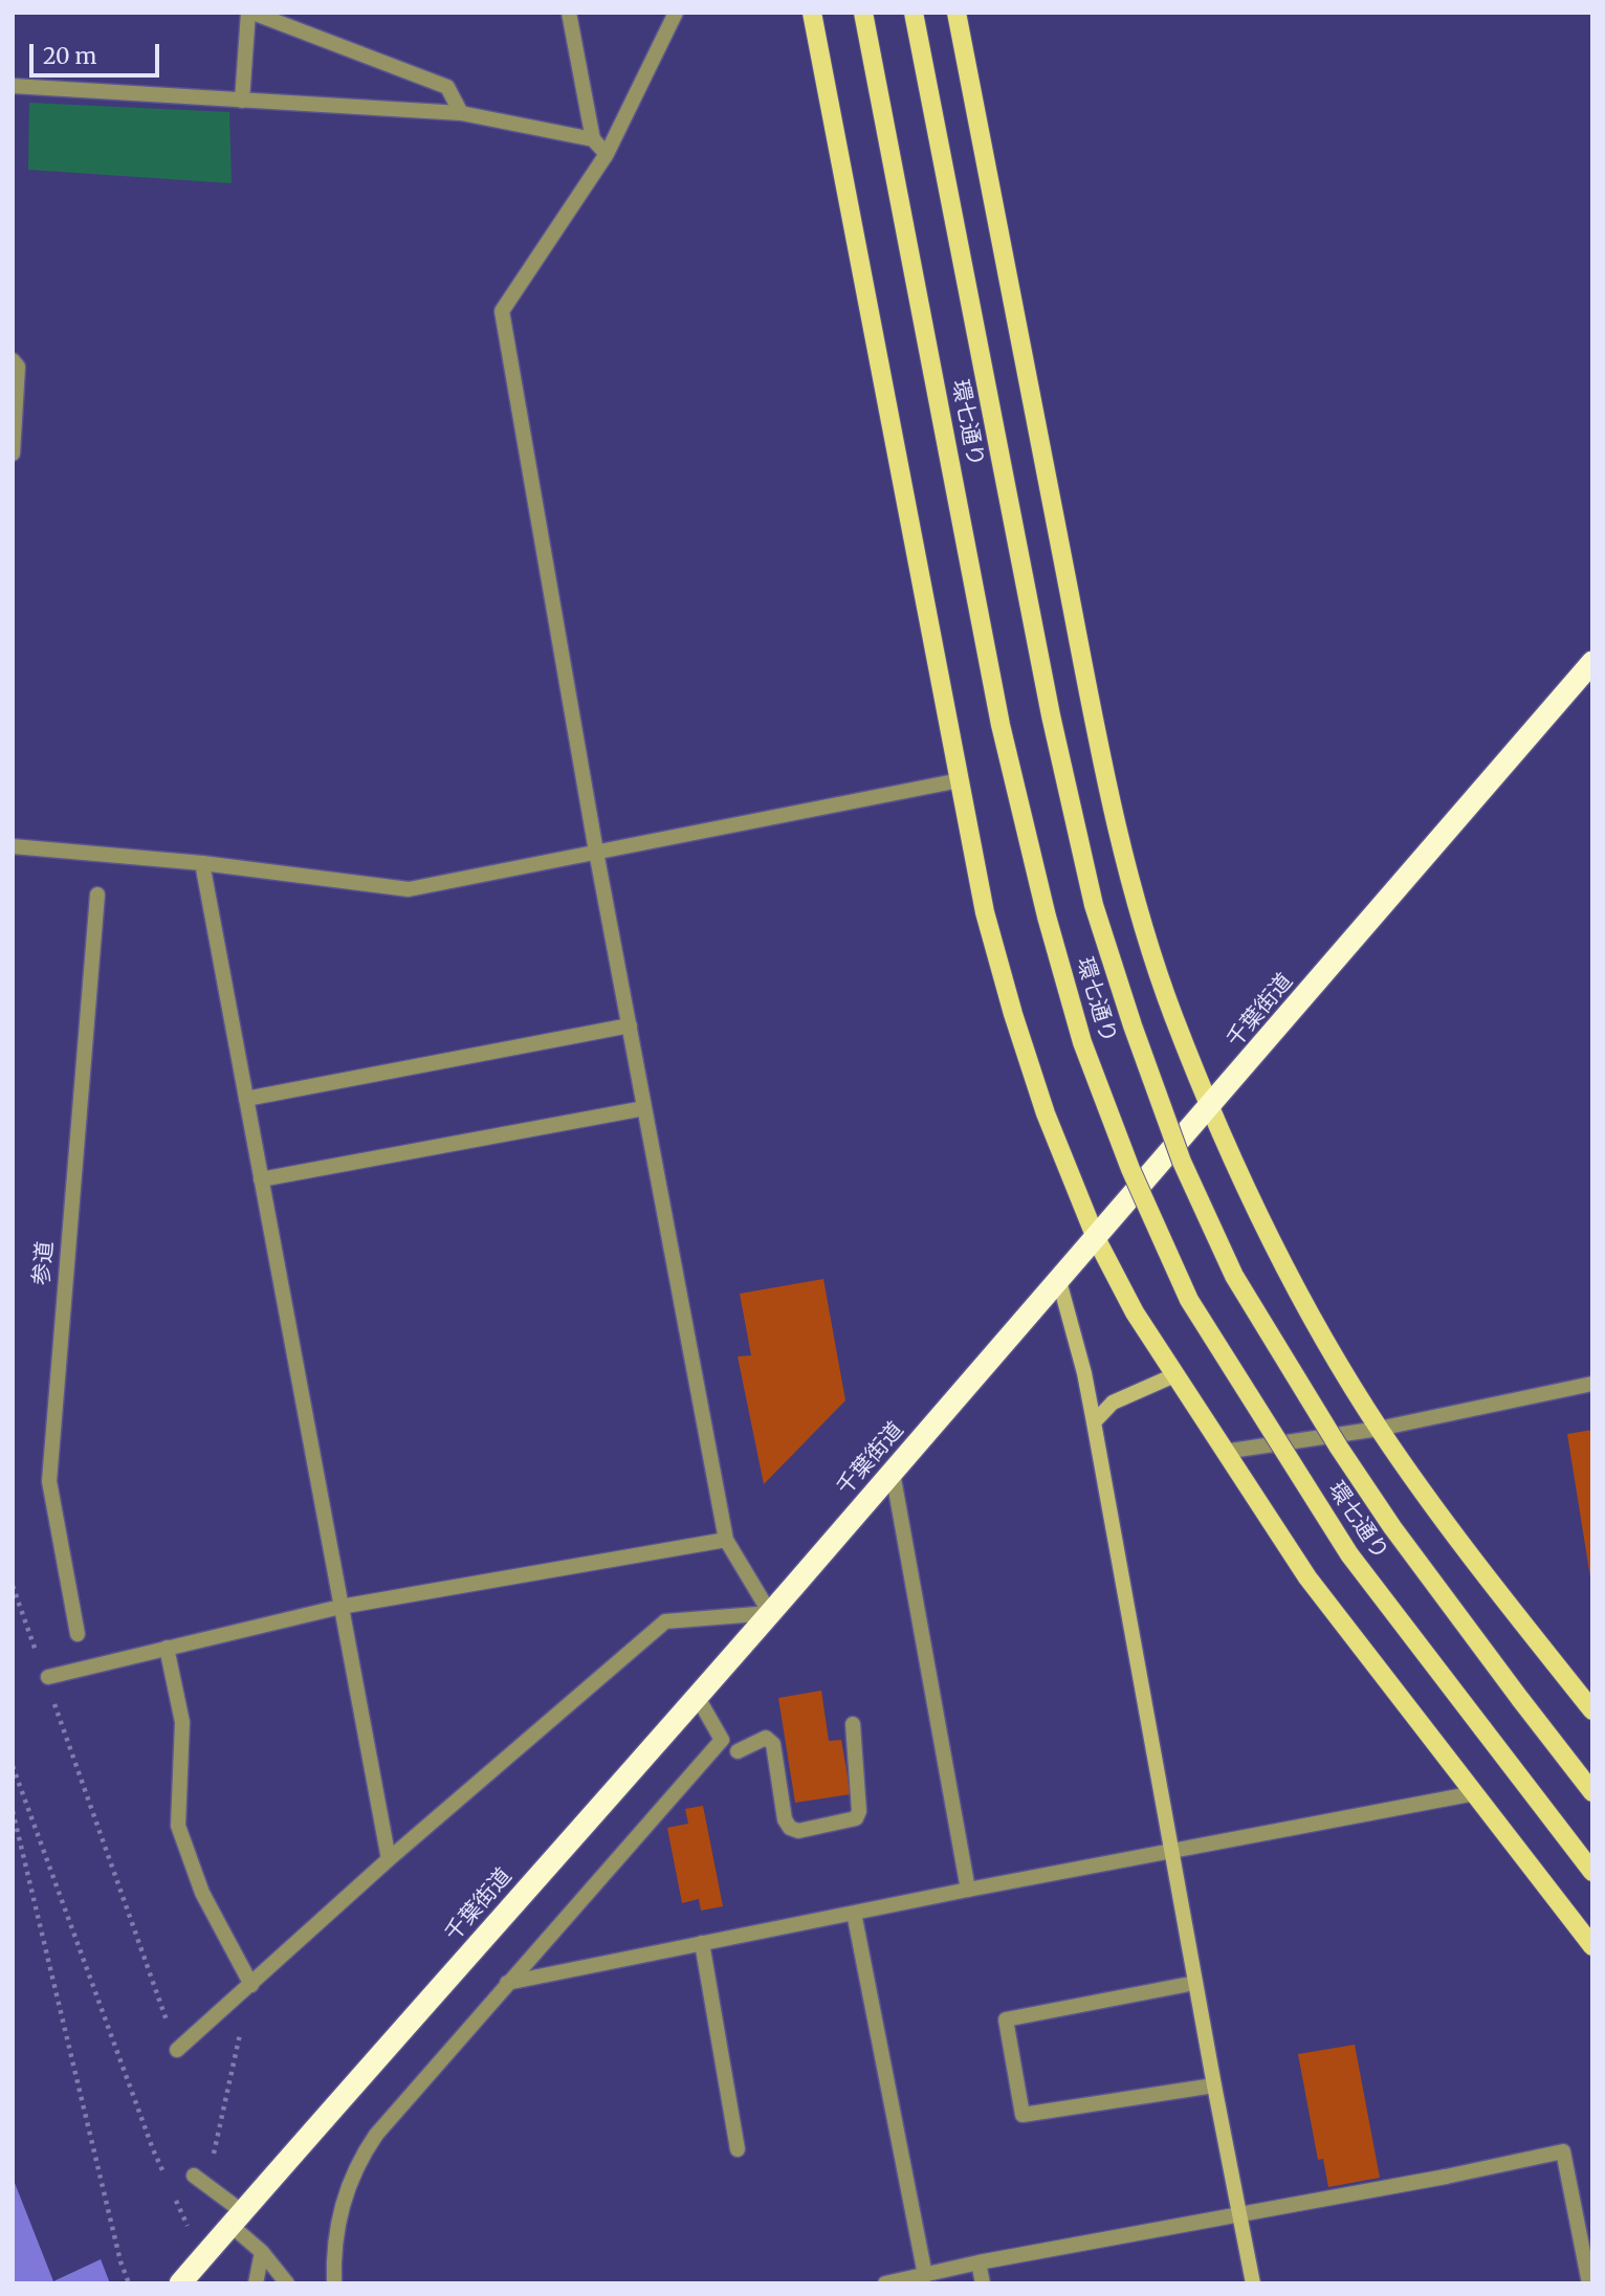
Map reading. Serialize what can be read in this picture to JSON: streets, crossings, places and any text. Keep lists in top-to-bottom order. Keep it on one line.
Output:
{"streets":{"highway":["千葉街道"],"main road":["環七通り"],"street":["参道"]},"scale_bar":"20 m"}
